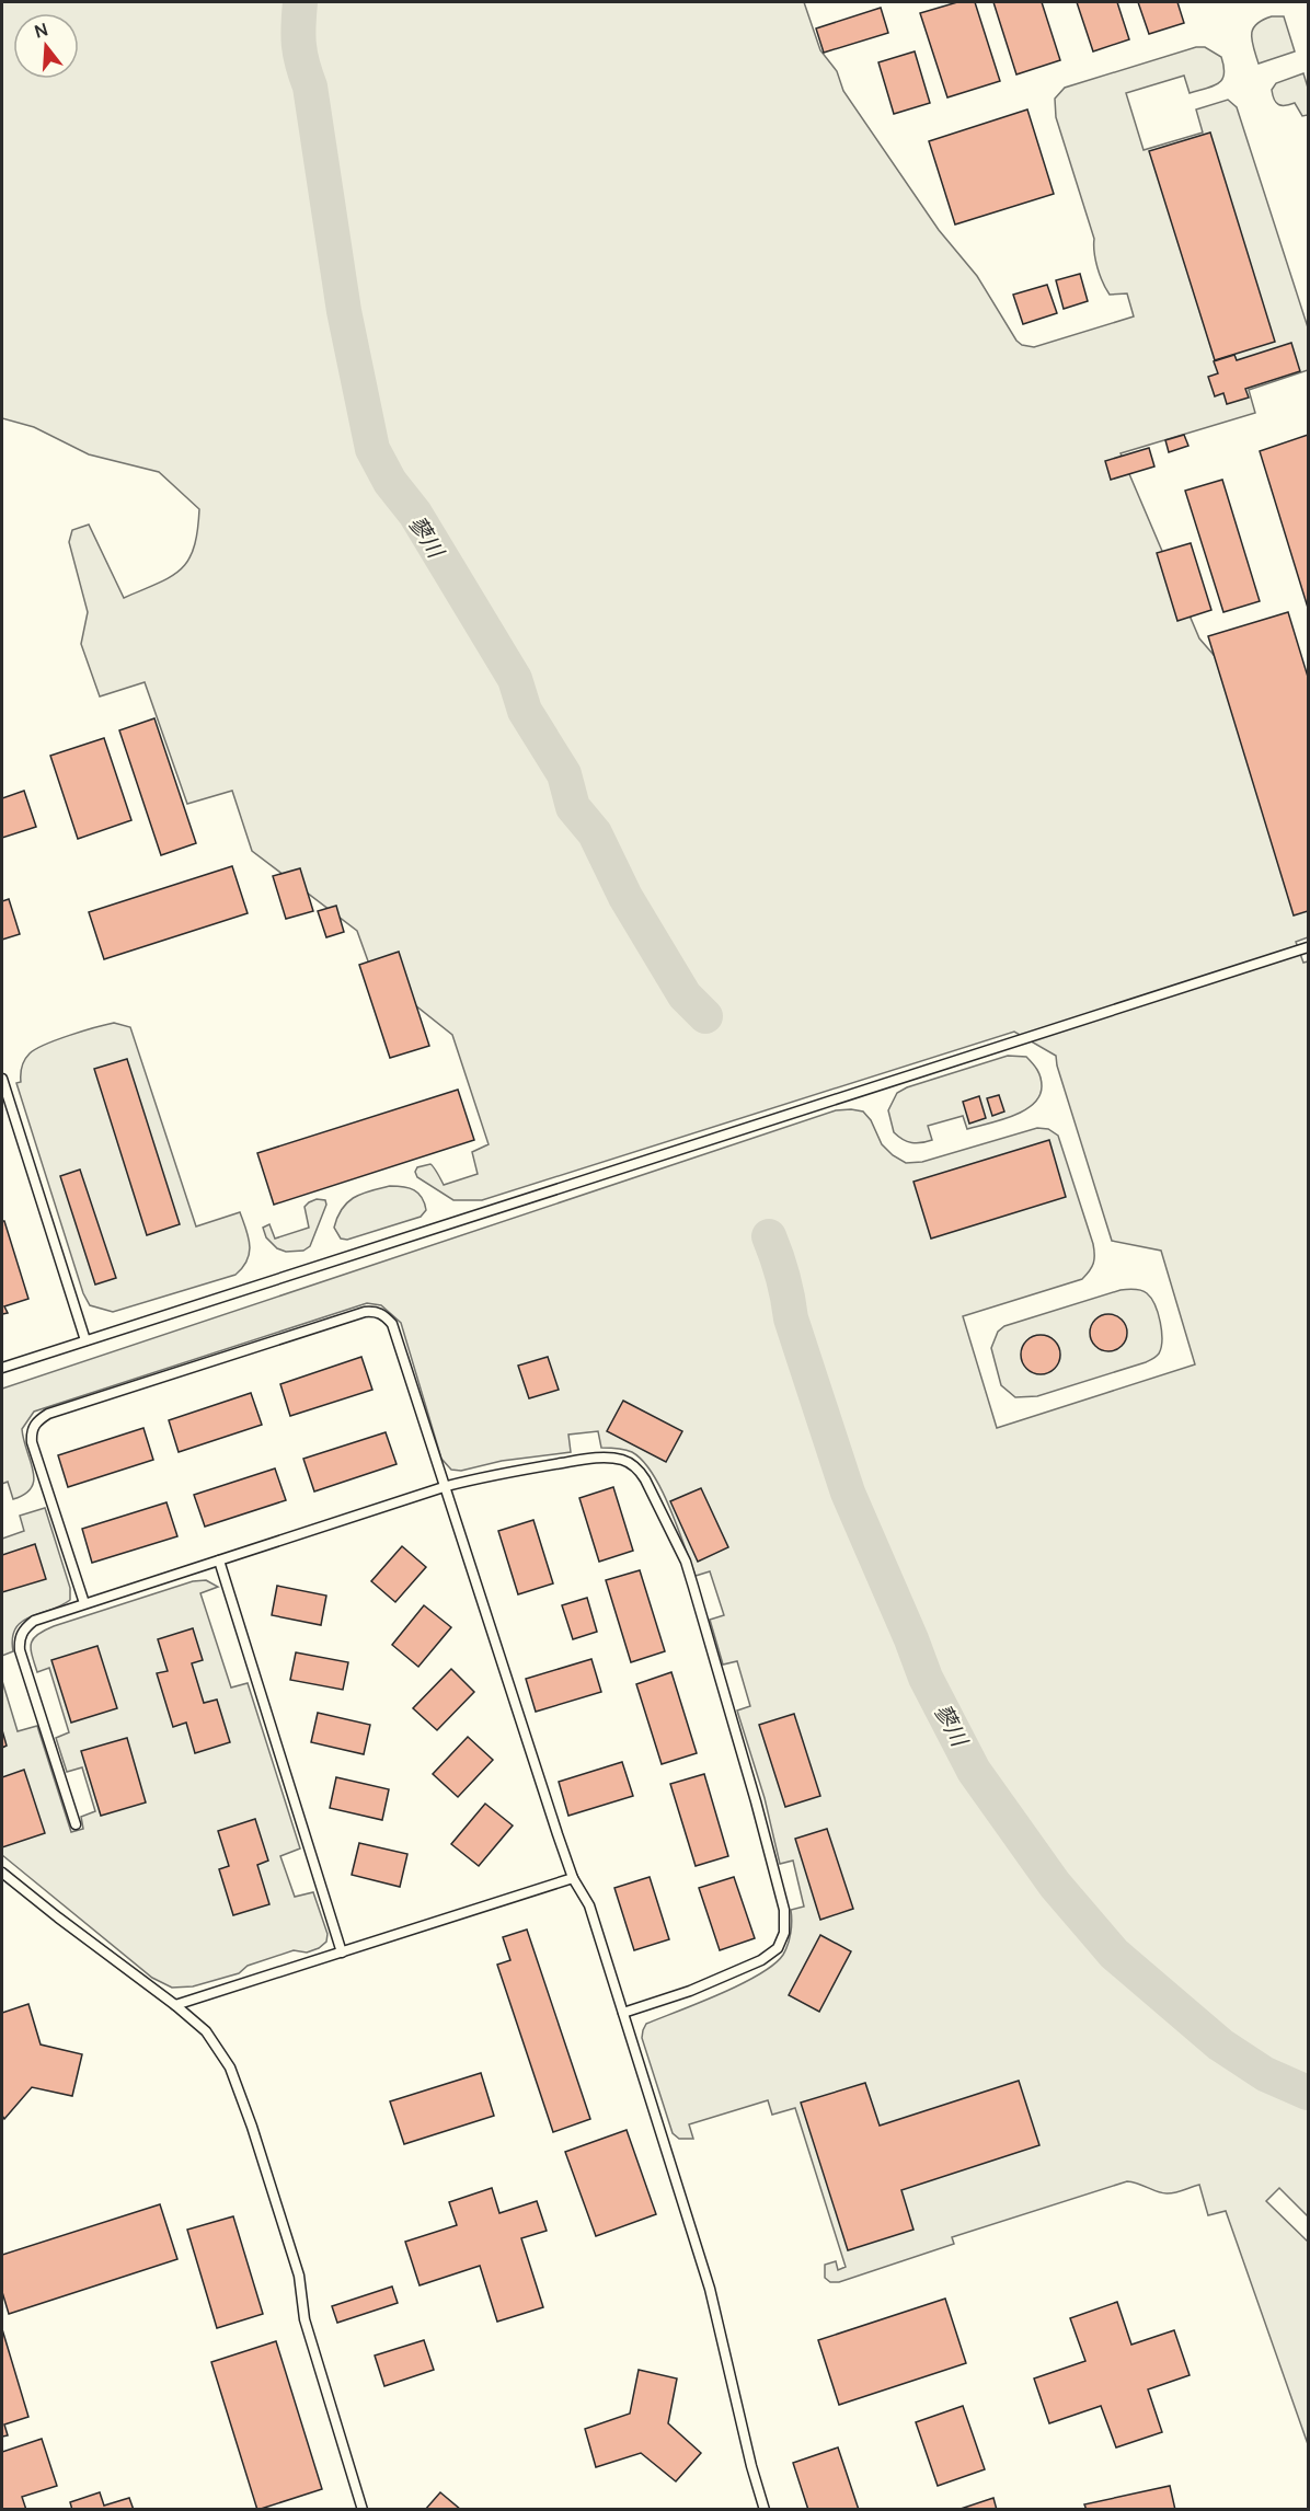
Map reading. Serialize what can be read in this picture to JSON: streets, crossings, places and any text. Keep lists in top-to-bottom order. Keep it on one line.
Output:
{"water":["蓼川"],"north":"top"}
